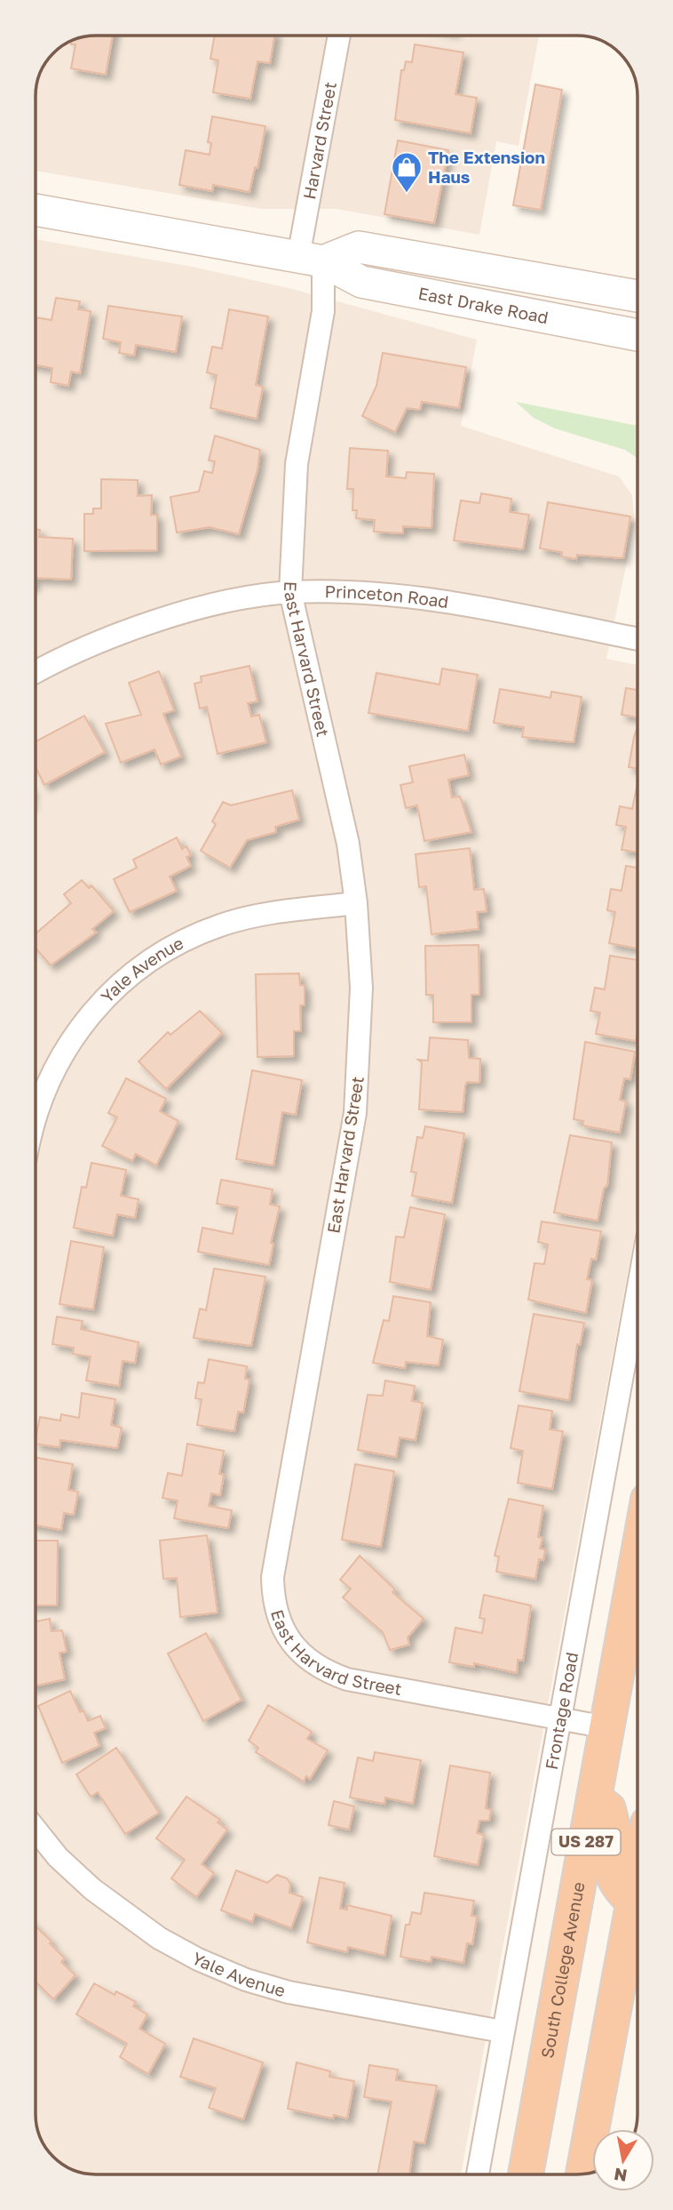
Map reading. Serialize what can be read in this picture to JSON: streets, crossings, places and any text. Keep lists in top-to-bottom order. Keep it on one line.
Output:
{"streets":{"highway":["US 287","South College Avenue"],"main road":["East Drake Road"],"street":["Harvard Street","Princeton Road","East Harvard Street","Yale Avenue","Frontage Road"]},"crossings":[["Harvard Street","East Drake Road"],["Harvard Street","East Harvard Street"],["East Drake Road","East Harvard Street"],["Princeton Road","East Harvard Street"],["East Harvard Street","Yale Avenue"],["East Harvard Street","Frontage Road"],["East Harvard Street","South College Avenue"],["Yale Avenue","Frontage Road"]],"places":{"shop":["The Extension Haus"]},"north":"bottom"}
